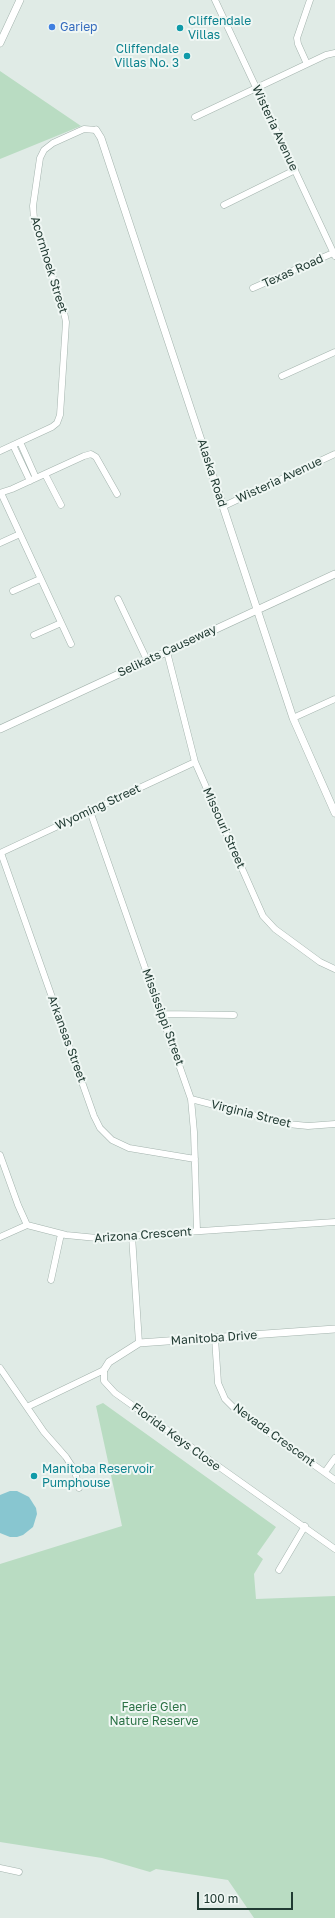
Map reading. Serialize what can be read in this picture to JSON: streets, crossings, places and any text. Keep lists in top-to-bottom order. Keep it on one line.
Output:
{"streets":{"street":["Wisteria Avenue","Acornhoek Street","Texas Road","Alaska Road","Selikats Causeway","Wyoming Street","Missouri Street","Mississippi Street","Arkansas Street","Virginia Street","Arizona Crescent","Manitoba Drive","Nevada Crescent","Florida Keys Close"]},"crossings":[["Wisteria Avenue","Texas Road"],["Wisteria Avenue","Alaska Road"],["Acornhoek Street","Alaska Road"],["Alaska Road","Selikats Causeway"],["Selikats Causeway","Missouri Street"],["Wyoming Street","Missouri Street"],["Wyoming Street","Mississippi Street"],["Wyoming Street","Arkansas Street"],["Mississippi Street","Arkansas Street"],["Mississippi Street","Virginia Street"],["Mississippi Street","Arizona Crescent"],["Manitoba Drive","Nevada Crescent"],["Manitoba Drive","Florida Keys Close"]],"parks":["Faerie Glen Nature Reserve"],"places":["Gariep","Cliffendale Villas","Cliffendale Villas No. 3","Manitoba Reservoir Pumphouse"],"scale_bar":"100 m"}
